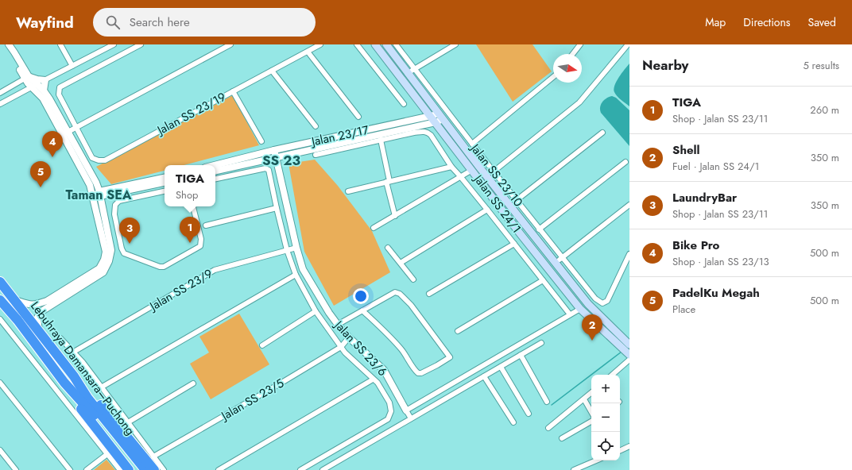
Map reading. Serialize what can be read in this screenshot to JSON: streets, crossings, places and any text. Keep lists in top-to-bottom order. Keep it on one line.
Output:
{"streets":{"highway":["Lebuhraya Damansara–Puchong"],"main road":["Jalan SS 24/1"],"street":["Jalan SS 23/19","Jalan 23/17","Jalan SS 23/10","Jalan SS 23/9","Jalan SS 23/6","Jalan SS 23/5"]},"crossings":[["Jalan 23/17","Jalan SS 24/1"],["Jalan 23/17","Jalan SS 23/6"],["Jalan SS 23/10","Jalan SS 24/1"],["Jalan SS 23/9","Jalan SS 23/6"],["Jalan SS 23/6","Jalan SS 23/5"]],"districts":["SS 23","Taman SEA"],"north":"right","page":{"header":"Wayfind","search":"Search here","nav":["Map","Directions","Saved"],"heading":["Nearby","5 results"],"list":[{"mark":"1","name":"TIGA","note":"Shop · Jalan SS 23/11","value":"260 m"},{"mark":"2","name":"Shell","note":"Fuel · Jalan SS 24/1","value":"350 m"},{"mark":"3","name":"LaundryBar","note":"Shop · Jalan SS 23/11","value":"350 m"},{"mark":"4","name":"Bike Pro","note":"Shop · Jalan SS 23/13","value":"500 m"},{"mark":"5","name":"PadelKu Megah","note":"Place","value":"500 m"}],"pins":["4","5","1","3","2"],"popup":["TIGA","Shop"],"map_buttons":["+","−"]}}
